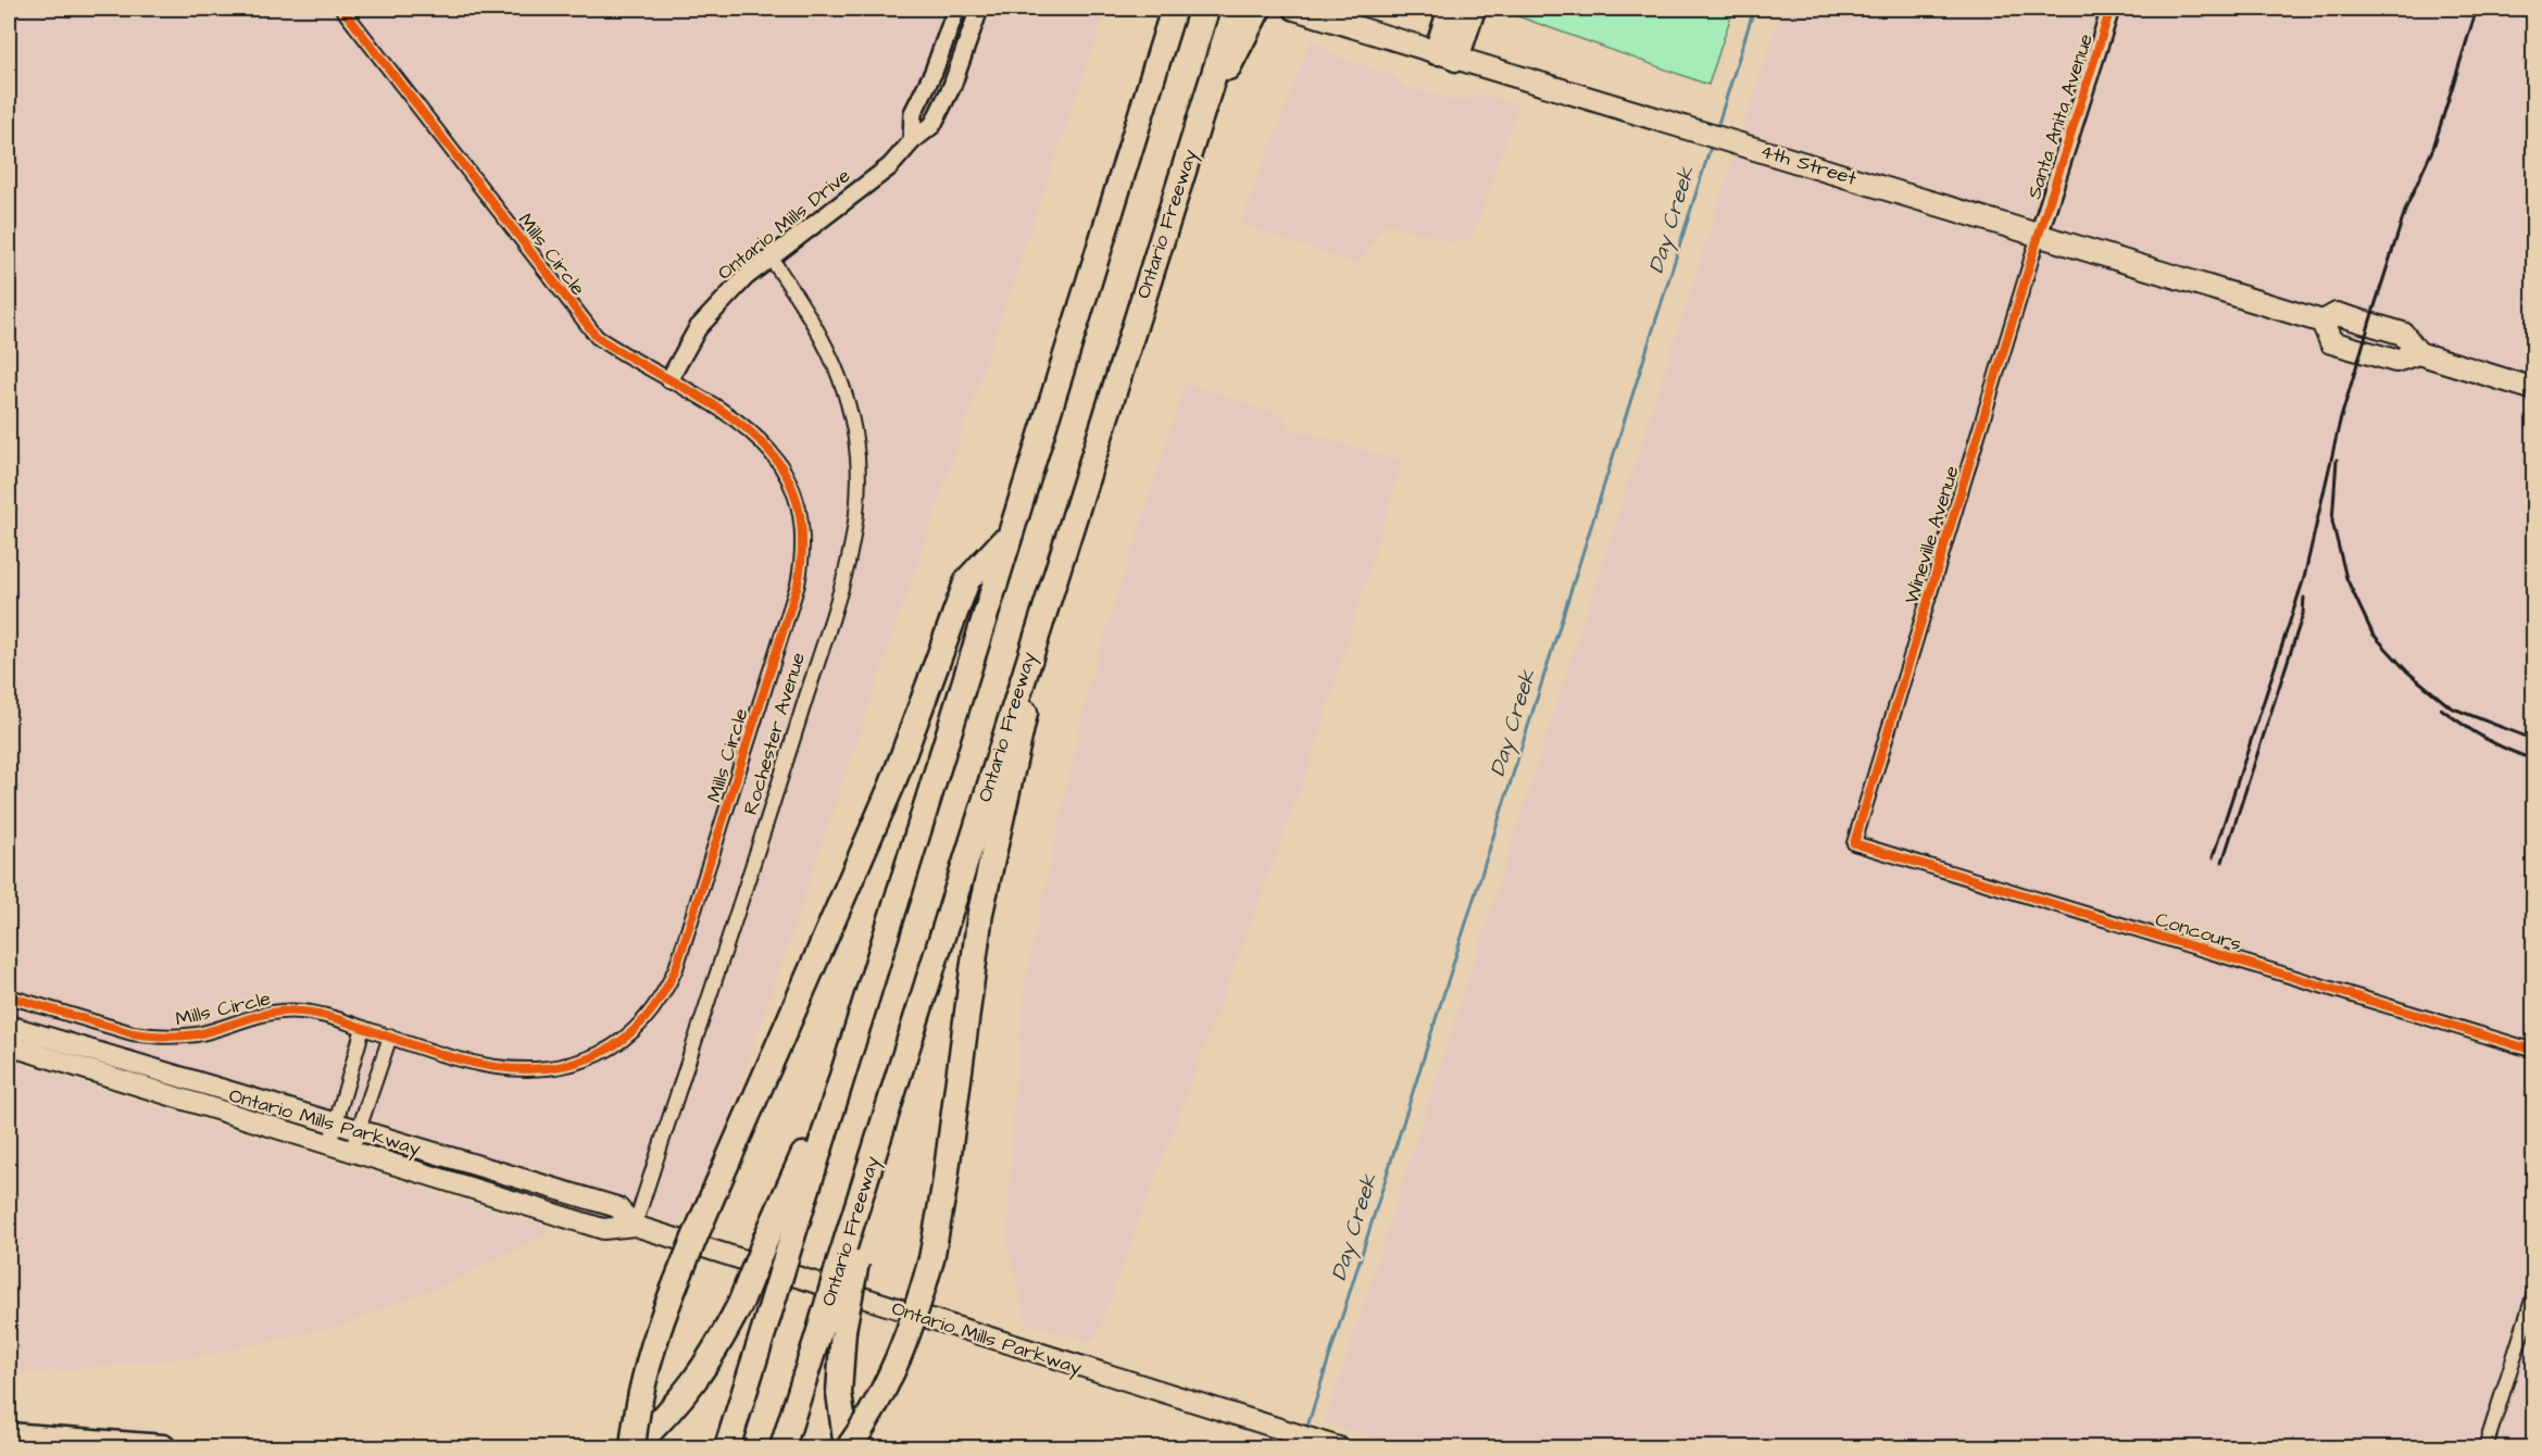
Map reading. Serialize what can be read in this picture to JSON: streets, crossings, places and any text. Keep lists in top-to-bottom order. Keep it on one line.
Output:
{"streets":{"highway":["Ontario Freeway"],"main road":["4th Street","Ontario Mills Parkway"],"street":["Santa Anita Avenue","Ontario Mills Drive","Mills Circle","Wineville Avenue","Rochester Avenue","Concours"]},"crossings":[["Santa Anita Avenue","4th Street"],["Santa Anita Avenue","Wineville Avenue"],["4th Street","Wineville Avenue"],["Ontario Mills Drive","Mills Circle"],["Ontario Mills Drive","Rochester Avenue"],["Wineville Avenue","Concours"],["Rochester Avenue","Ontario Mills Parkway"]],"water":["Day Creek"]}
